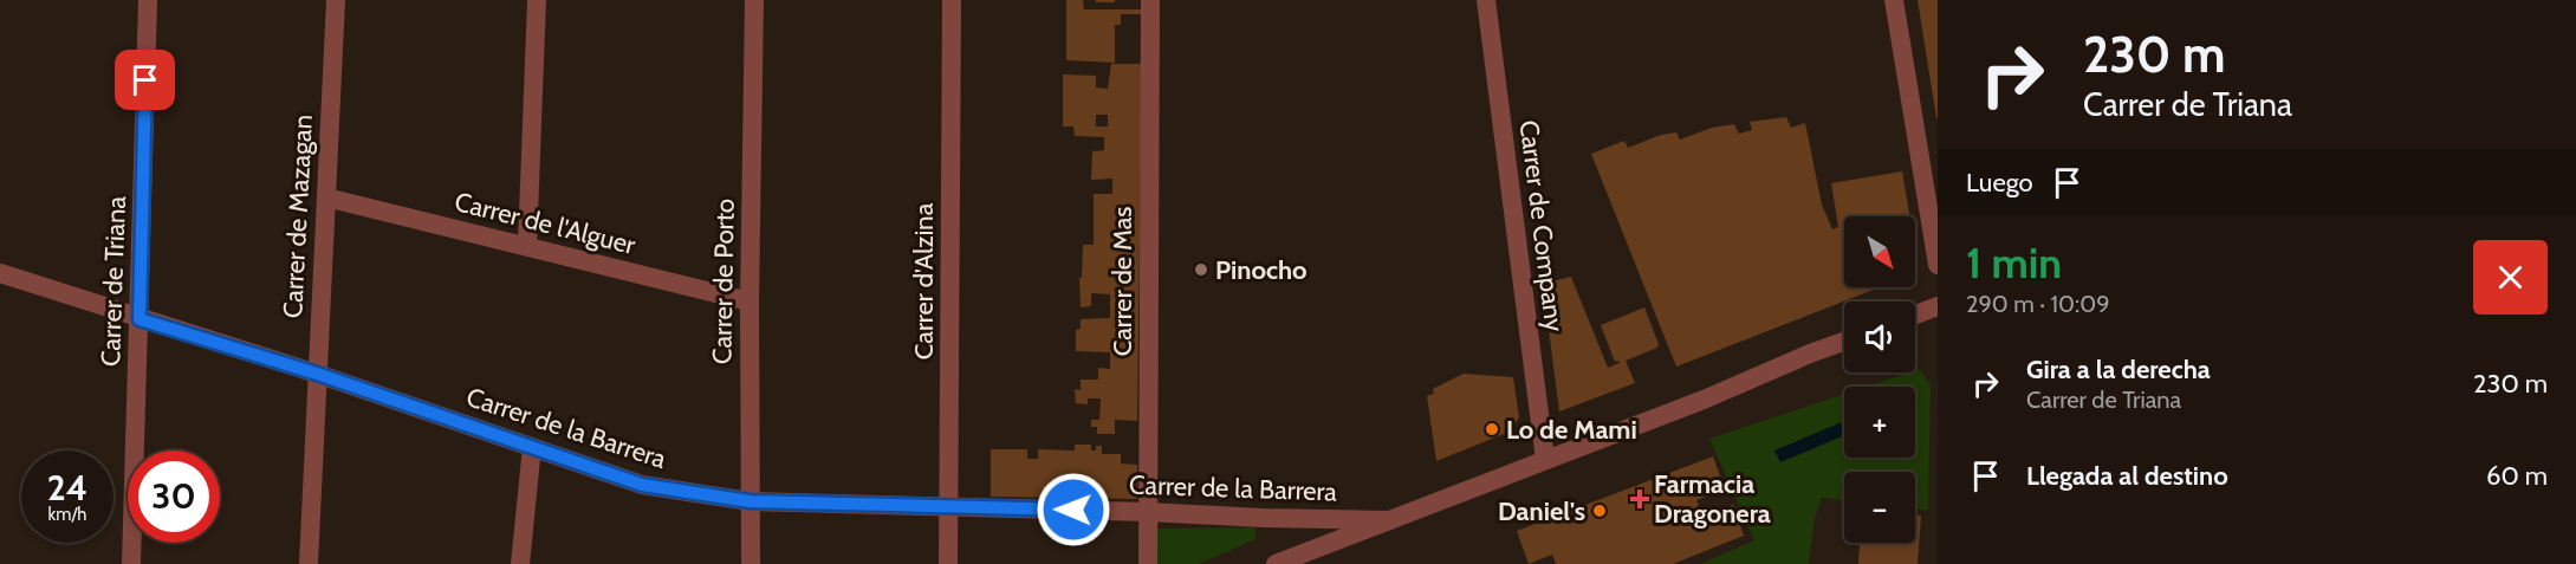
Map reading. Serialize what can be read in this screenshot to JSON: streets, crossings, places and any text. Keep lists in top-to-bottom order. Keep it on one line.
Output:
{"streets":{"street":["Carrer de Mazagan","Carrer de l'Alguer","Carrer de Company","Carrer de Triana","Carrer de Porto","Carrer d'Alzina","Carrer de Mas","Carrer de la Barrera"]},"crossings":[["Carrer de Mazagan","Carrer de l'Alguer"],["Carrer de Mazagan","Carrer de la Barrera"],["Carrer de l'Alguer","Carrer de Porto"],["Carrer de Triana","Carrer de la Barrera"],["Carrer de Porto","Carrer de la Barrera"],["Carrer d'Alzina","Carrer de la Barrera"],["Carrer de Mas","Carrer de la Barrera"]],"places":{"other":["Pinocho","Lo de Mami","Daniel's"],"health":["Farmacia Dragonera"]},"north":"bottom right","page":{"turn":["230 m","Carrer de Triana"],"then":"Luego","map_buttons":["+","−"],"heading":["1 min","290 m · 10:09"],"list":[{"name":"Gira a la derecha","note":"Carrer de Triana","value":"230 m"},{"name":"Llegada al destino","value":"60 m"}],"speed":"24 km/h","limit":"30"}}
